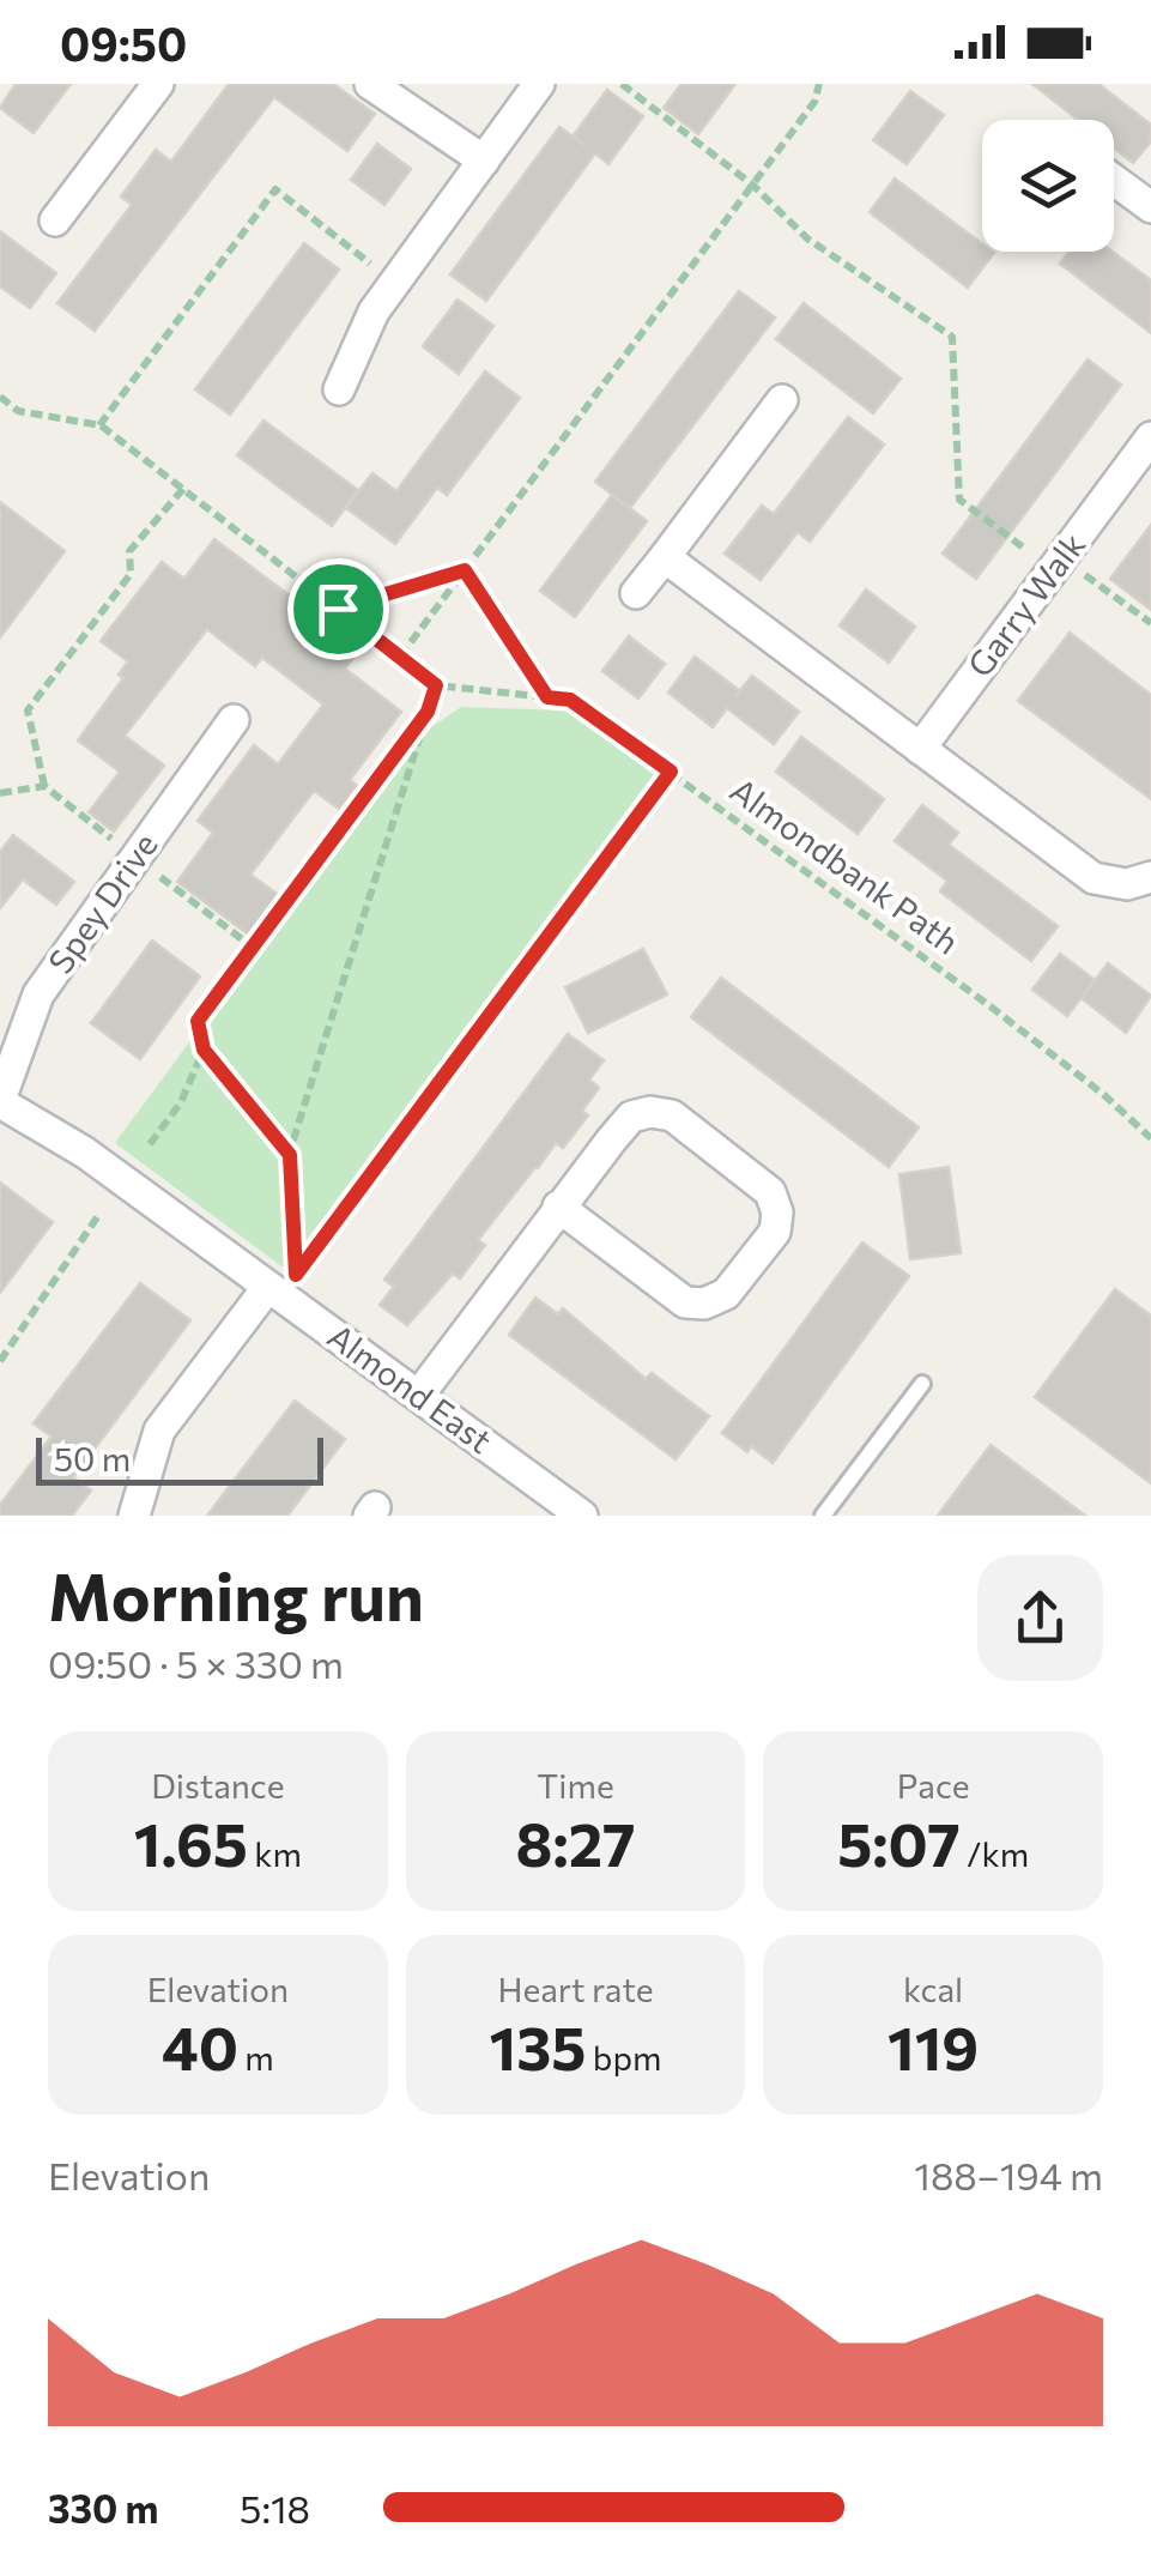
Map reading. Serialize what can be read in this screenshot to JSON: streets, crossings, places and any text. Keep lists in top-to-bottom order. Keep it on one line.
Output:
{"streets":{"street":["Garry Walk","Spey Drive","Almond East"],"path":["Almondbank Path"]},"crossings":[["Spey Drive","Almond East"]],"scale_bar":"50 m","page":{"status":"09:50","scale":"50 m","heading":["Morning run","09:50 · 5 × 330 m"],"stats":[["Distance","1.65 km"],["Time","8:27"],["Pace","5:07 /km"],["Elevation","40 m"],["Heart rate","135 bpm"],["kcal","119"]],"chart":["Elevation","188–194 m"],"list":[{"name":"330 m","note":"5:18"}]}}
